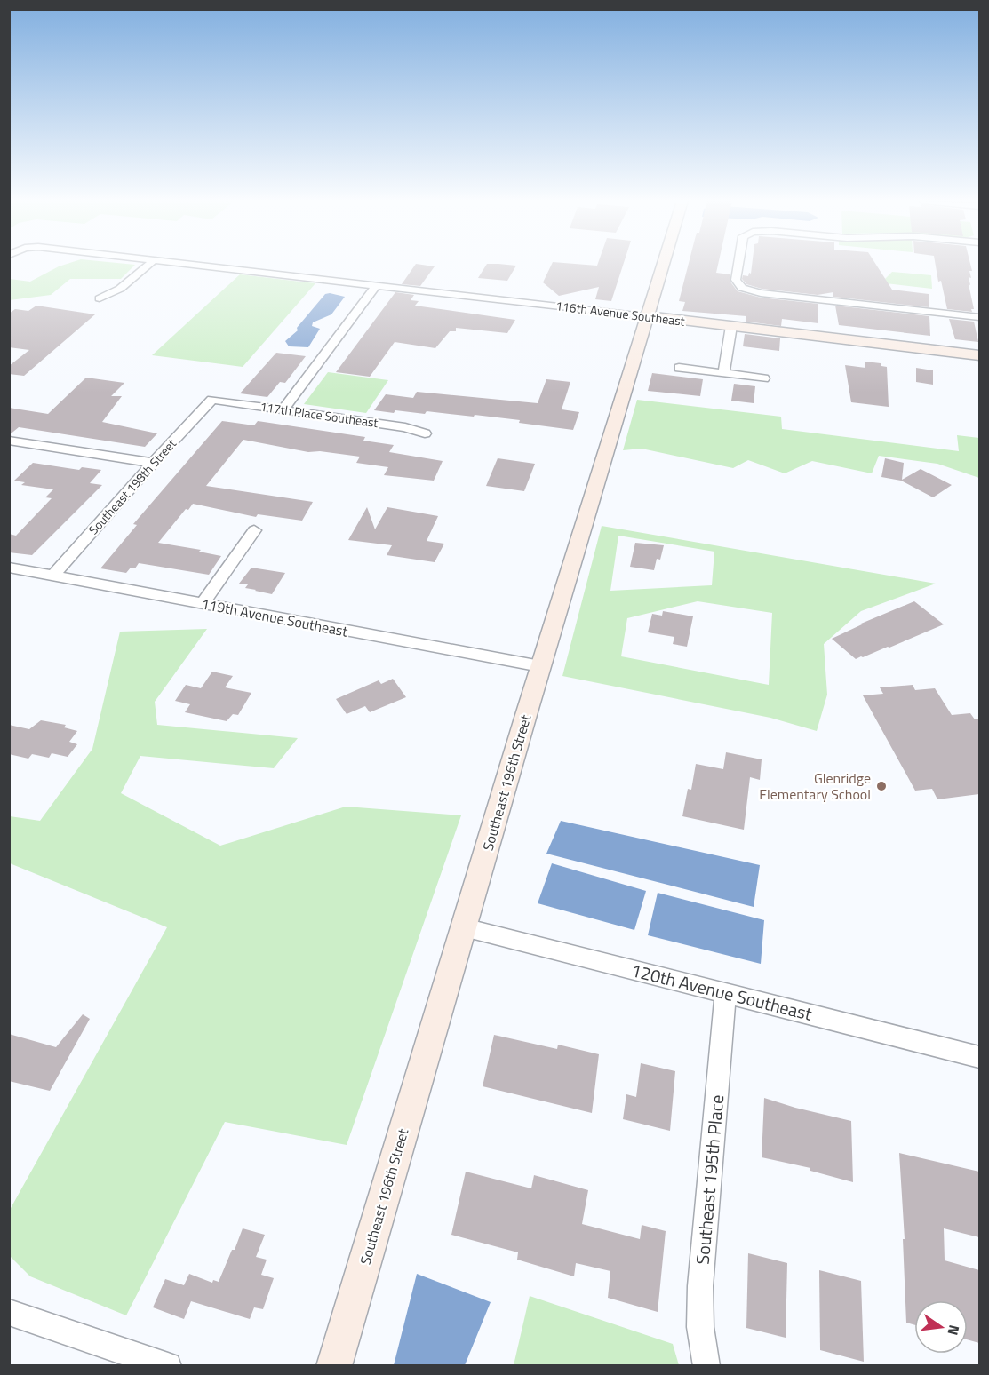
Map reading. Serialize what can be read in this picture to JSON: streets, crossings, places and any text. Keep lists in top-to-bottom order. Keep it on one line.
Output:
{"streets":{"street":["116th Avenue Southeast","117th Place Southeast","Southeast 198th Street","119th Avenue Southeast","Southeast 196th Street","120th Avenue Southeast","Southeast 195th Place"]},"crossings":[["116th Avenue Southeast","Southeast 196th Street"],["117th Place Southeast","Southeast 198th Street"],["Southeast 198th Street","119th Avenue Southeast"],["119th Avenue Southeast","Southeast 196th Street"],["Southeast 196th Street","120th Avenue Southeast"],["120th Avenue Southeast","Southeast 195th Place"]],"places":["Glenridge Elementary School"],"north":"right"}
